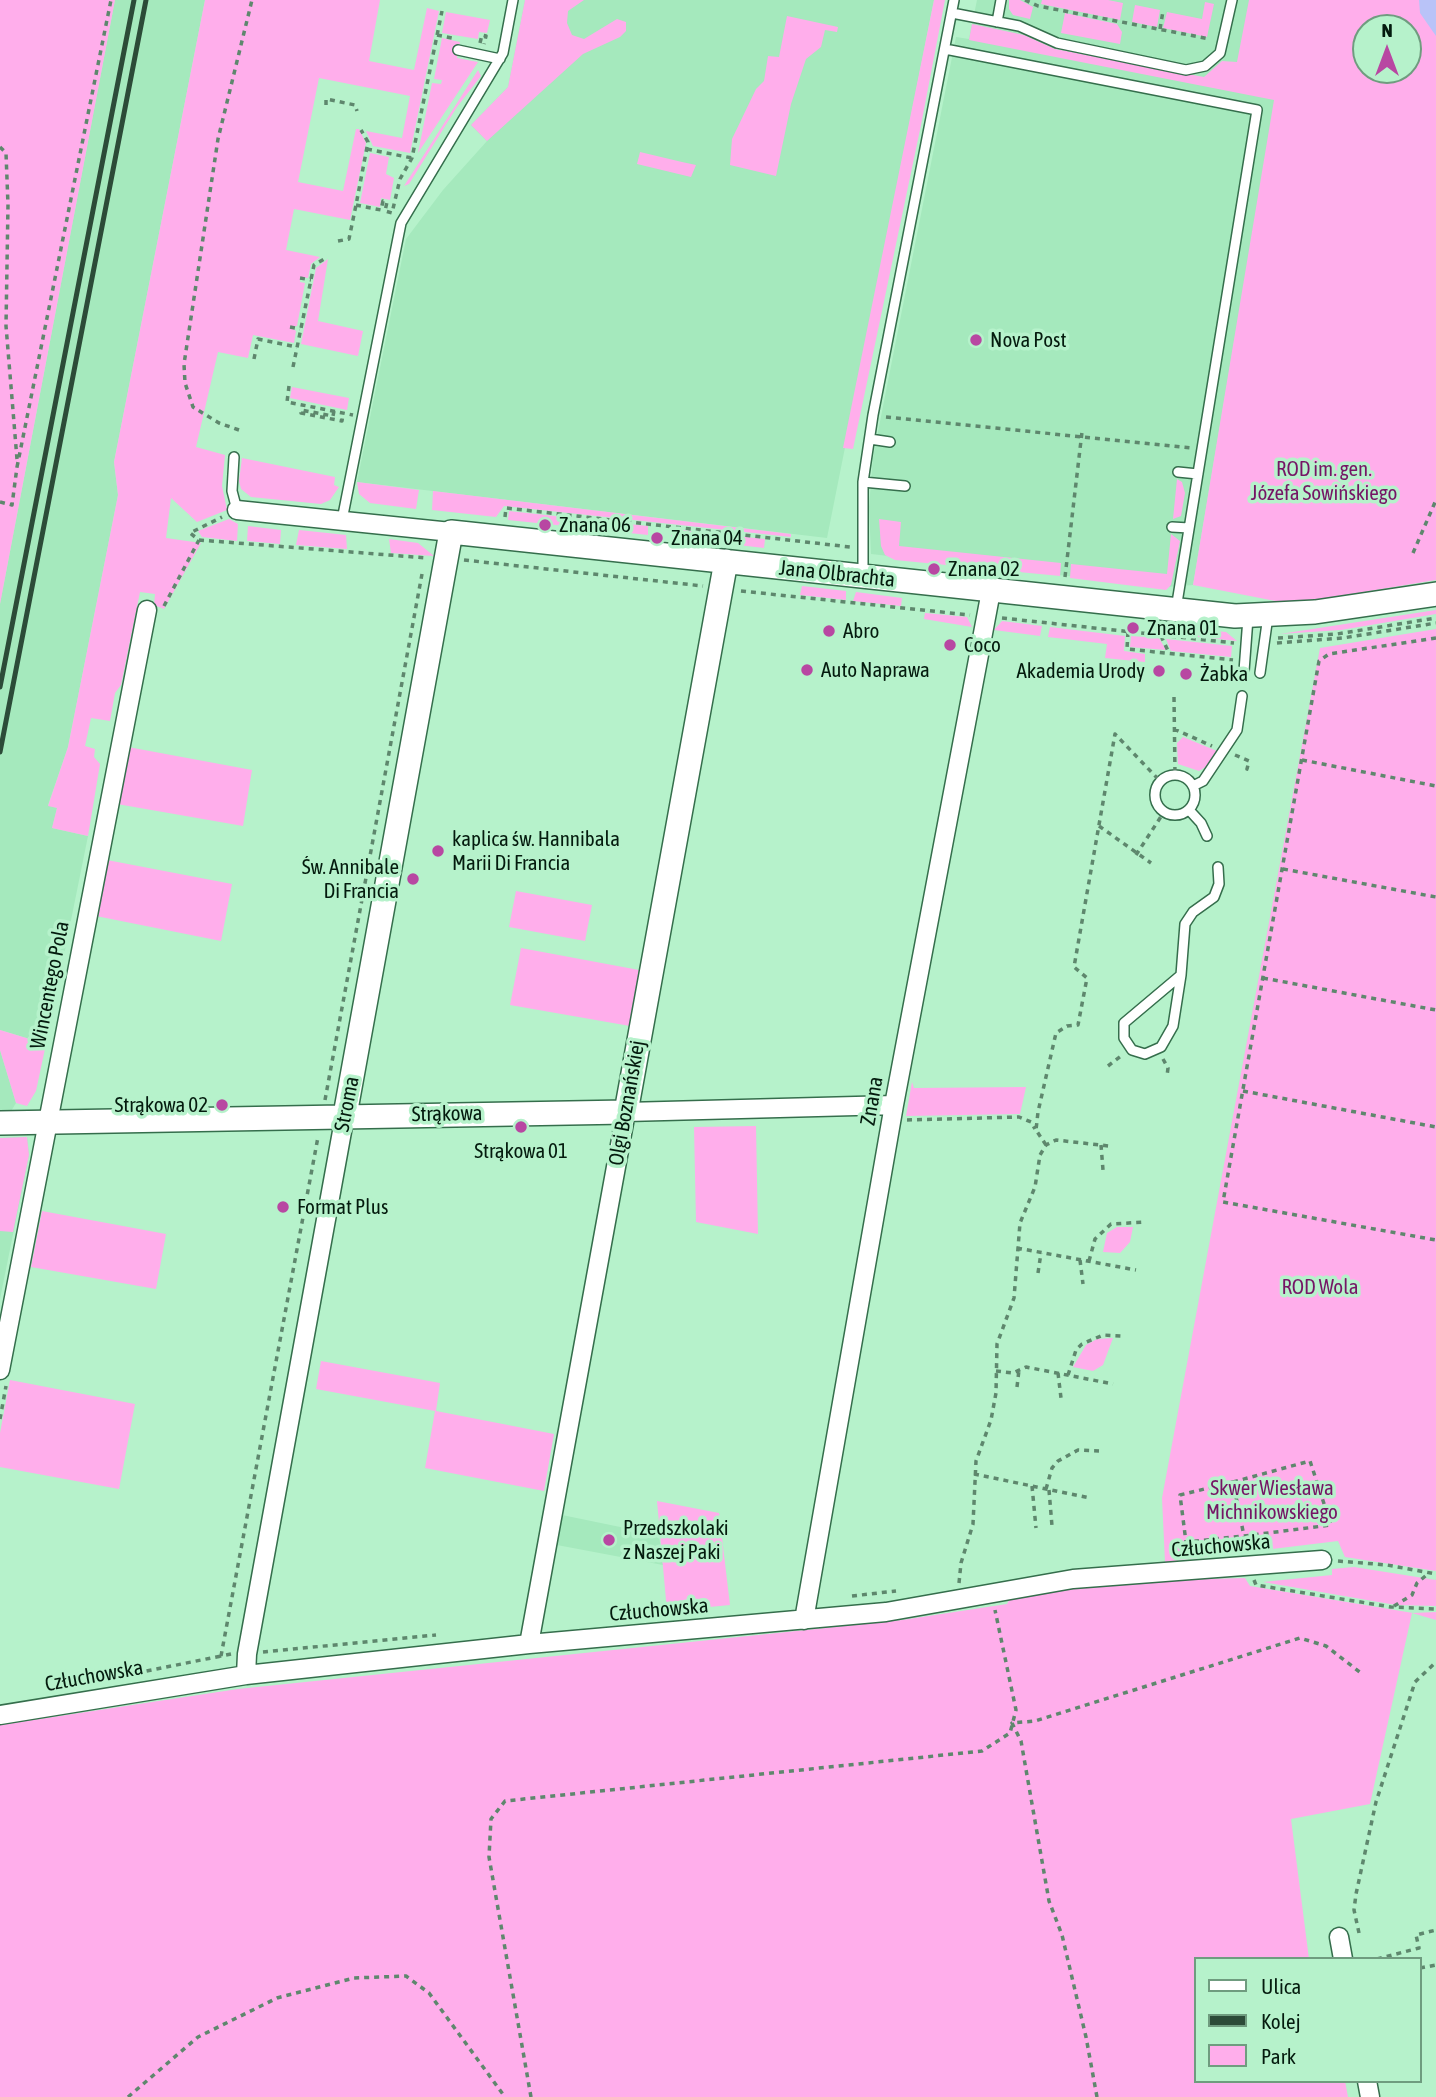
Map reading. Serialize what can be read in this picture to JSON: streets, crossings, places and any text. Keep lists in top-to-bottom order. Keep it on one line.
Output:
{"streets":{"street":["Jana Olbrachta","Wincentego Pola","Znana","Olgi Boznańskiej","Stroma","Strąkowa","Człuchowska"]},"crossings":[["Jana Olbrachta","Znana"],["Jana Olbrachta","Olgi Boznańskiej"],["Jana Olbrachta","Stroma"],["Wincentego Pola","Strąkowa"],["Znana","Strąkowa"],["Znana","Człuchowska"],["Olgi Boznańskiej","Strąkowa"],["Olgi Boznańskiej","Człuchowska"],["Stroma","Strąkowa"],["Stroma","Człuchowska"]],"parks":["ROD im. gen. Józefa Sowińskiego","ROD Wola","Skwer Wiesława Michnikowskiego"],"places":["Nova Post","Znana 06","Znana 04","Znana 02","Znana 01","Abro","Coco","Auto Naprawa","Akademia Urody","Żabka","kaplica św. Hannibala Marii Di Francia","Św. Annibale Di Francia","Strąkowa 02","Strąkowa 01","Format Plus","Przedszkolaki z Naszej Paki"],"legend":["Ulica","Kolej","Park"],"north":"top"}
